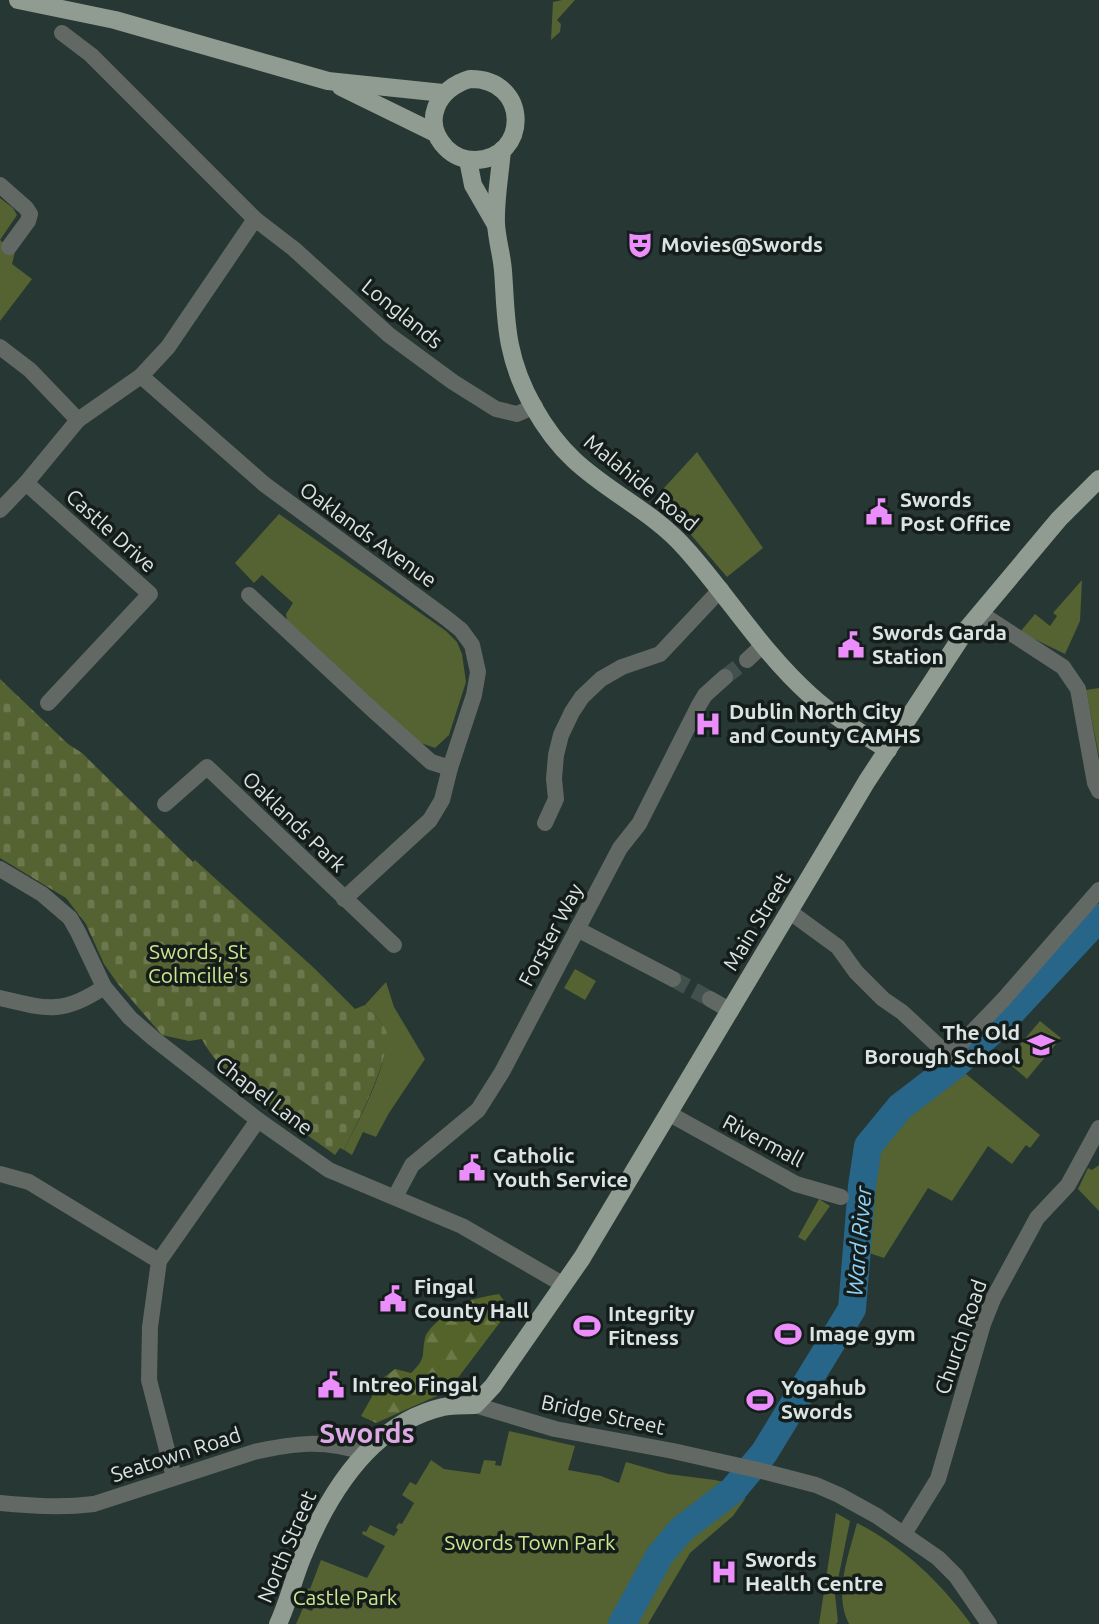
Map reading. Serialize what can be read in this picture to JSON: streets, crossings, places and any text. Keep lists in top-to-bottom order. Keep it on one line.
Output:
{"streets":{"main road":["Malahide Road","Main Street","North Street"],"street":["Longlands","Castle Drive","Oaklands Avenue","Oaklands Park","Forster Way","Chapel Lane","Rivermall","Church Road","Bridge Street","Seatown Road"]},"crossings":[["Longlands","Malahide Road"],["Malahide Road","Main Street"],["Oaklands Avenue","Oaklands Park"],["Main Street","Chapel Lane"],["Main Street","Rivermall"],["Main Street","Bridge Street"],["Main Street","North Street"],["Forster Way","Chapel Lane"],["Church Road","Bridge Street"],["Bridge Street","North Street"],["Seatown Road","North Street"]],"districts":["Swords"],"water":["Ward River"],"parks":["Swords, St Colmcille's","Swords Town Park","Castle Park"],"places":{"theatre":["Movies@Swords"],"public building":["Swords Post Office","Swords Garda Station","Catholic Youth Service","Fingal County Hall","Intreo Fingal"],"hospital":["Dublin North City and County CAMHS","Swords Health Centre"],"school or university":["The Old Borough School"],"sports":["Integrity Fitness","Image gym","Yogahub Swords"]}}
